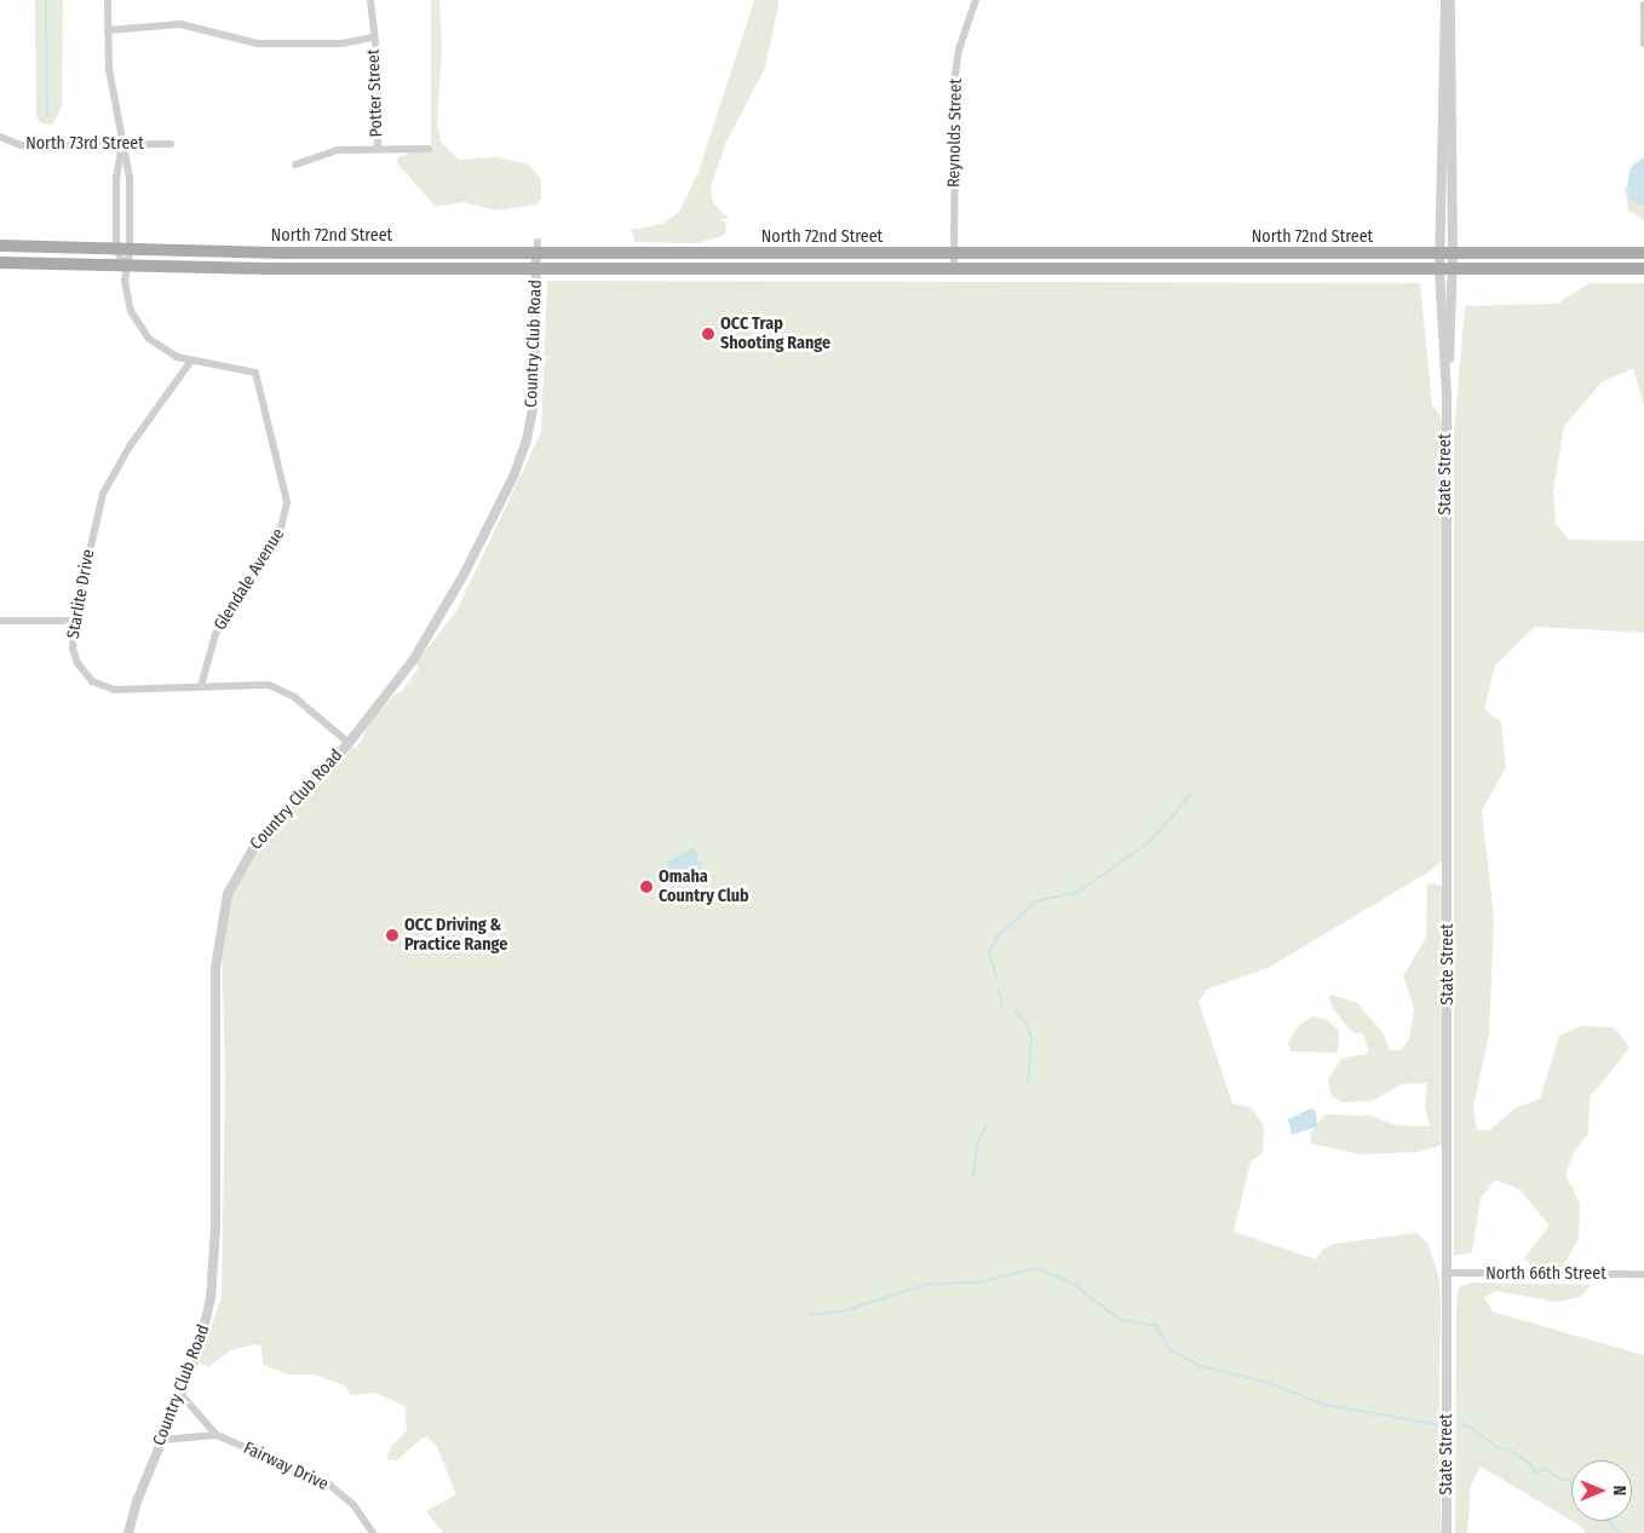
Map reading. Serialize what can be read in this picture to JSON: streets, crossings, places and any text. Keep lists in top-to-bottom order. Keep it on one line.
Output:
{"streets":{"main road":["North 72nd Street"],"street":["Potter Street","Reynolds Street","North 73rd Street","Country Club Road","State Street","Glendale Avenue","Starlite Drive","North 66th Street","Fairway Drive"]},"crossings":[["Reynolds Street","North 72nd Street"],["North 72nd Street","Country Club Road"],["North 72nd Street","State Street"],["Country Club Road","Starlite Drive"],["Country Club Road","Fairway Drive"],["State Street","North 66th Street"],["Glendale Avenue","Starlite Drive"]],"places":["OCC Trap Shooting Range","Omaha Country Club","OCC Driving & Practice Range"],"north":"right"}
